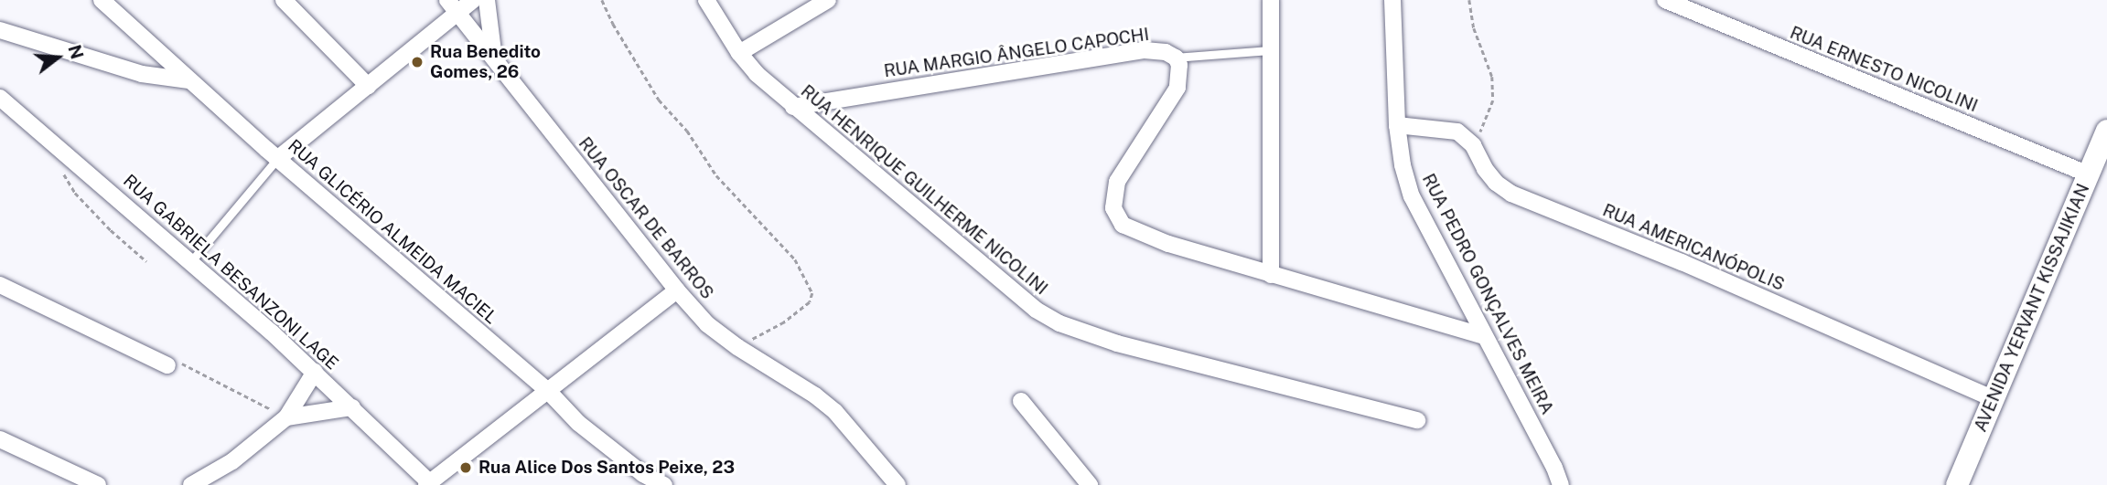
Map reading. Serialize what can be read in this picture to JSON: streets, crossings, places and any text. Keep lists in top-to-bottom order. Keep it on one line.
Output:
{"streets":{"main road":["AVENIDA YERVANT KISSAJIKIAN"],"street":["RUA MARGIO ÂNGELO CAPOCHI","RUA ERNESTO NICOLINI","RUA HENRIQUE GUILHERME NICOLINI","RUA OSCAR DE BARROS","RUA GLICÉRIO ALMEIDA MACIEL","RUA AMERICANÓPOLIS","RUA GABRIELA BESANZONI LAGE","RUA PEDRO GONÇALVES MEIRA"]},"crossings":[["RUA MARGIO ÂNGELO CAPOCHI","RUA HENRIQUE GUILHERME NICOLINI"],["RUA ERNESTO NICOLINI","AVENIDA YERVANT KISSAJIKIAN"],["RUA AMERICANÓPOLIS","RUA PEDRO GONÇALVES MEIRA"],["RUA AMERICANÓPOLIS","AVENIDA YERVANT KISSAJIKIAN"]],"places":["Rua Benedito Gomes, 26","Rua Alice Dos Santos Peixe, 23"],"north":"right"}
